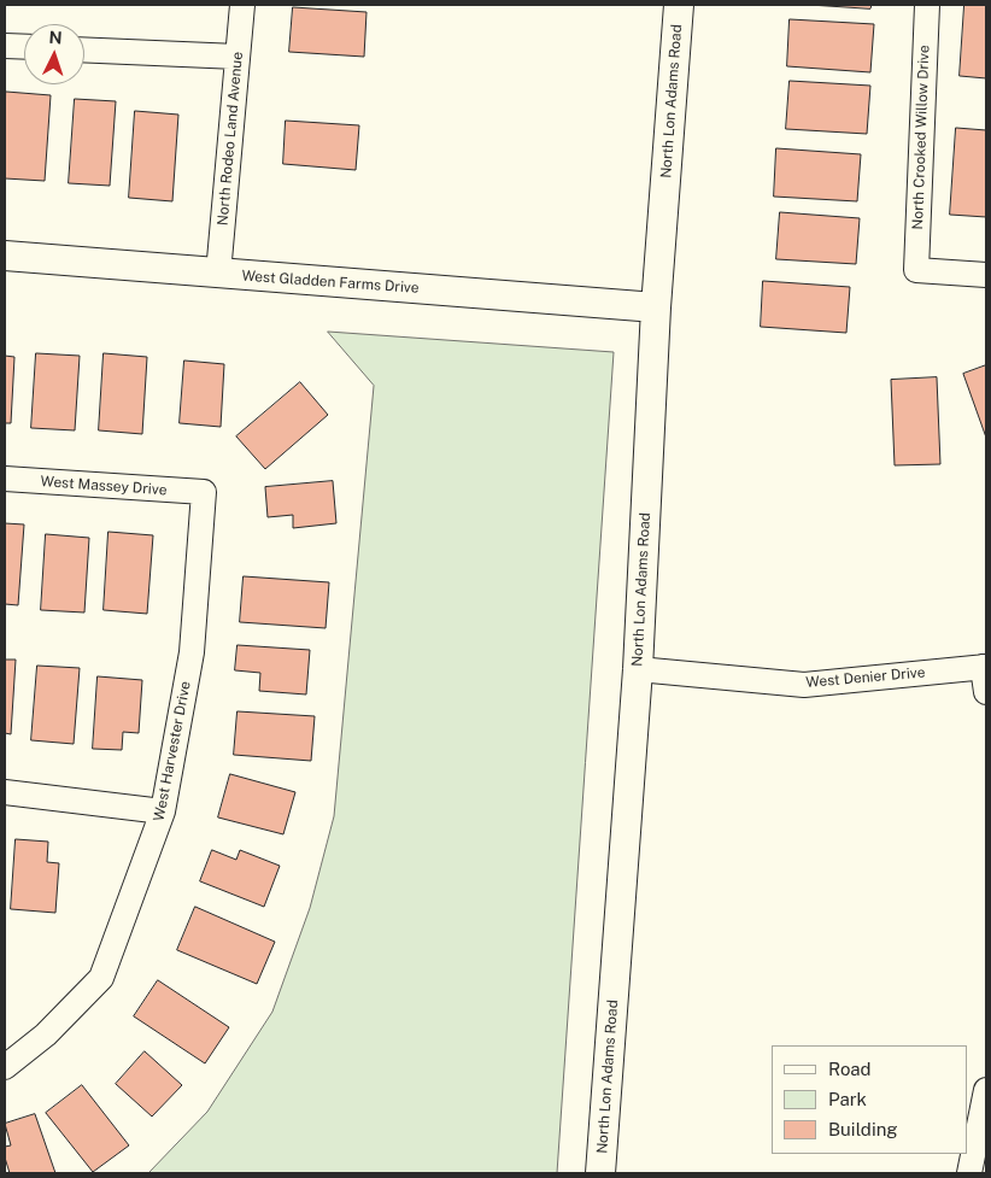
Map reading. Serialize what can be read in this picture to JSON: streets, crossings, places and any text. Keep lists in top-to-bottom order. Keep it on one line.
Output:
{"streets":{"street":["North Lon Adams Road","North Crooked Willow Drive","North Rodeo Land Avenue","West Gladden Farms Drive","West Massey Drive","West Denier Drive","West Harvester Drive"]},"crossings":[["North Lon Adams Road","West Gladden Farms Drive"],["North Lon Adams Road","West Denier Drive"],["North Rodeo Land Avenue","West Gladden Farms Drive"],["West Massey Drive","West Harvester Drive"]],"legend":["Road","Park","Building"],"north":"top"}
